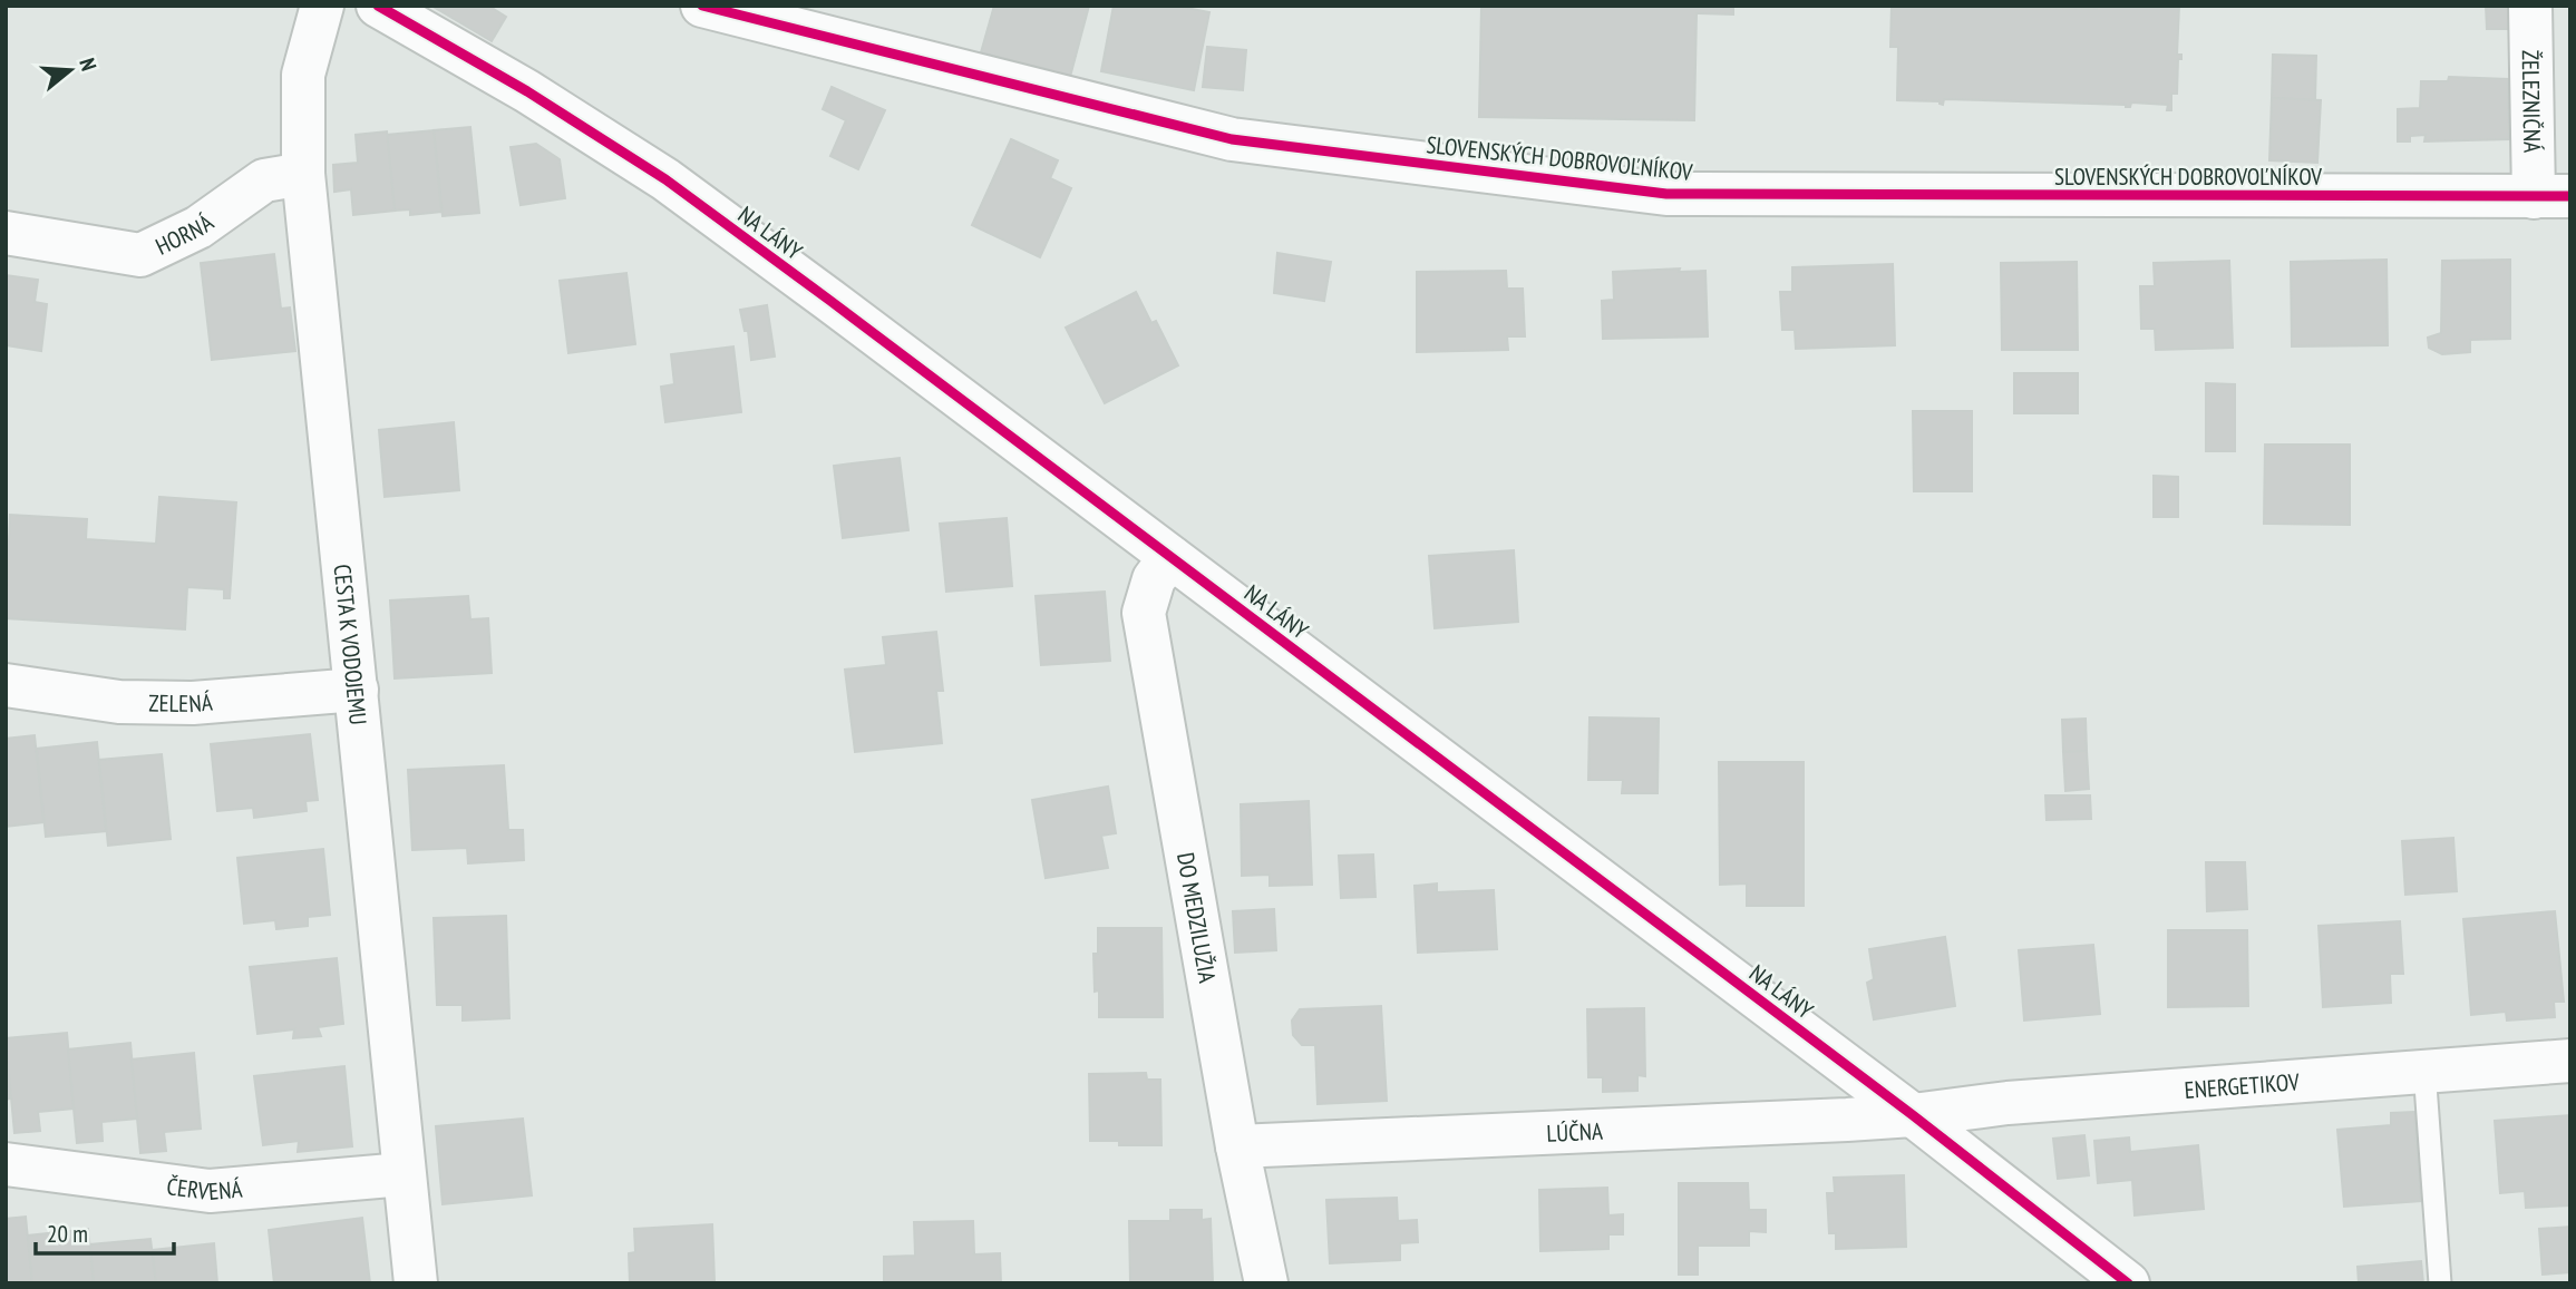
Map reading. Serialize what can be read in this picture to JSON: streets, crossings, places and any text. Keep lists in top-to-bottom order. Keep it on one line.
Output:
{"streets":{"street":["ŽELEZNIČNÁ","SLOVENSKÝCH DOBROVOĽNÍKOV","HORNÁ","NA LÁNY","CESTA K VODOJEMU","ZELENÁ","DO MEDZILUŽIA","ENERGETIKOV","LÚČNA","ČERVENÁ"]},"crossings":[["ŽELEZNIČNÁ","SLOVENSKÝCH DOBROVOĽNÍKOV"],["HORNÁ","CESTA K VODOJEMU"],["NA LÁNY","DO MEDZILUŽIA"],["NA LÁNY","ENERGETIKOV"],["NA LÁNY","LÚČNA"],["CESTA K VODOJEMU","ZELENÁ"],["CESTA K VODOJEMU","ČERVENÁ"],["DO MEDZILUŽIA","LÚČNA"],["ENERGETIKOV","LÚČNA"]],"scale_bar":"20 m","north":"right"}
